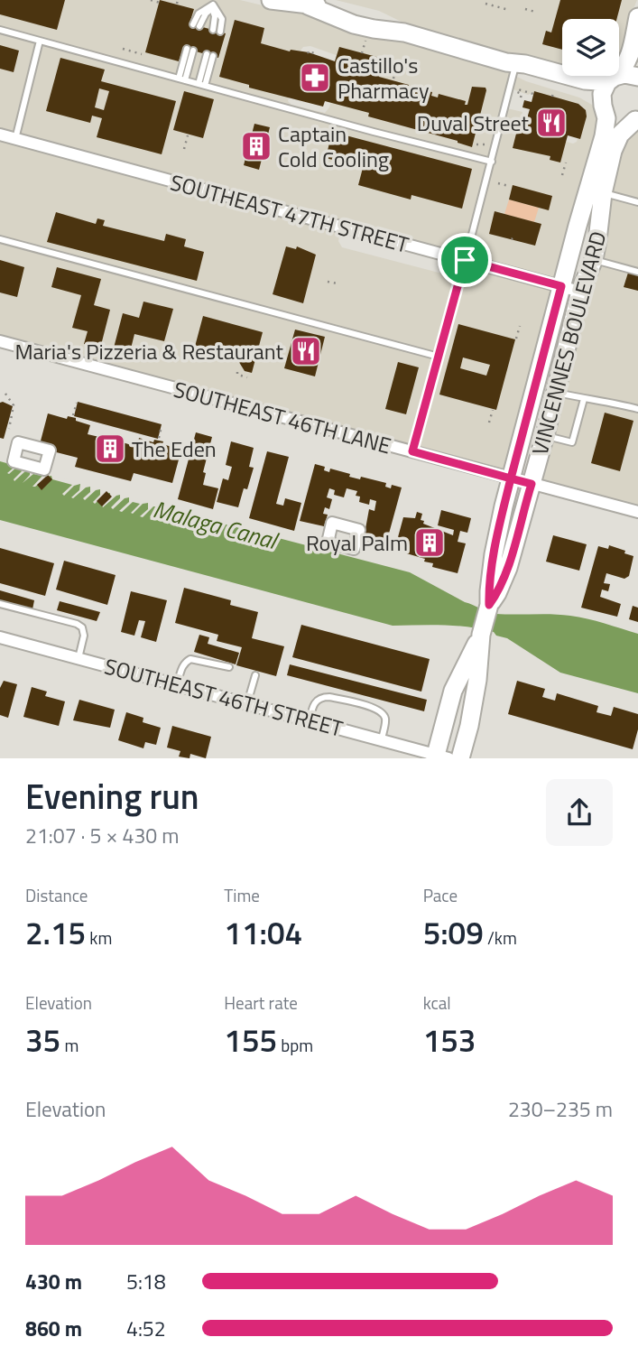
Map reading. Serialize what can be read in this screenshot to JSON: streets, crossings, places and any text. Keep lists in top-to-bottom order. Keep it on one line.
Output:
{"streets":{"street":["SOUTHEAST 47TH STREET","VINCENNES BOULEVARD","SOUTHEAST 46TH LANE","SOUTHEAST 46TH STREET"]},"crossings":[["SOUTHEAST 47TH STREET","VINCENNES BOULEVARD"],["VINCENNES BOULEVARD","SOUTHEAST 46TH LANE"],["VINCENNES BOULEVARD","SOUTHEAST 46TH STREET"]],"water":["Malaga Canal"],"places":{"pharmacy":["Castillo's Pharmacy"],"restaurant":["Duval Street","Maria's Pizzeria & Restaurant"],"building":["Captain Cold Cooling","The Eden","Royal Palm"]},"page":{"heading":["Evening run","21:07 · 5 × 430 m"],"stats":[["Distance","2.15 km"],["Time","11:04"],["Pace","5:09 /km"],["Elevation","35 m"],["Heart rate","155 bpm"],["kcal","153"]],"chart":["Elevation","230–235 m"],"list":[{"name":"430 m","note":"5:18"},{"name":"860 m","note":"4:52"}]}}
